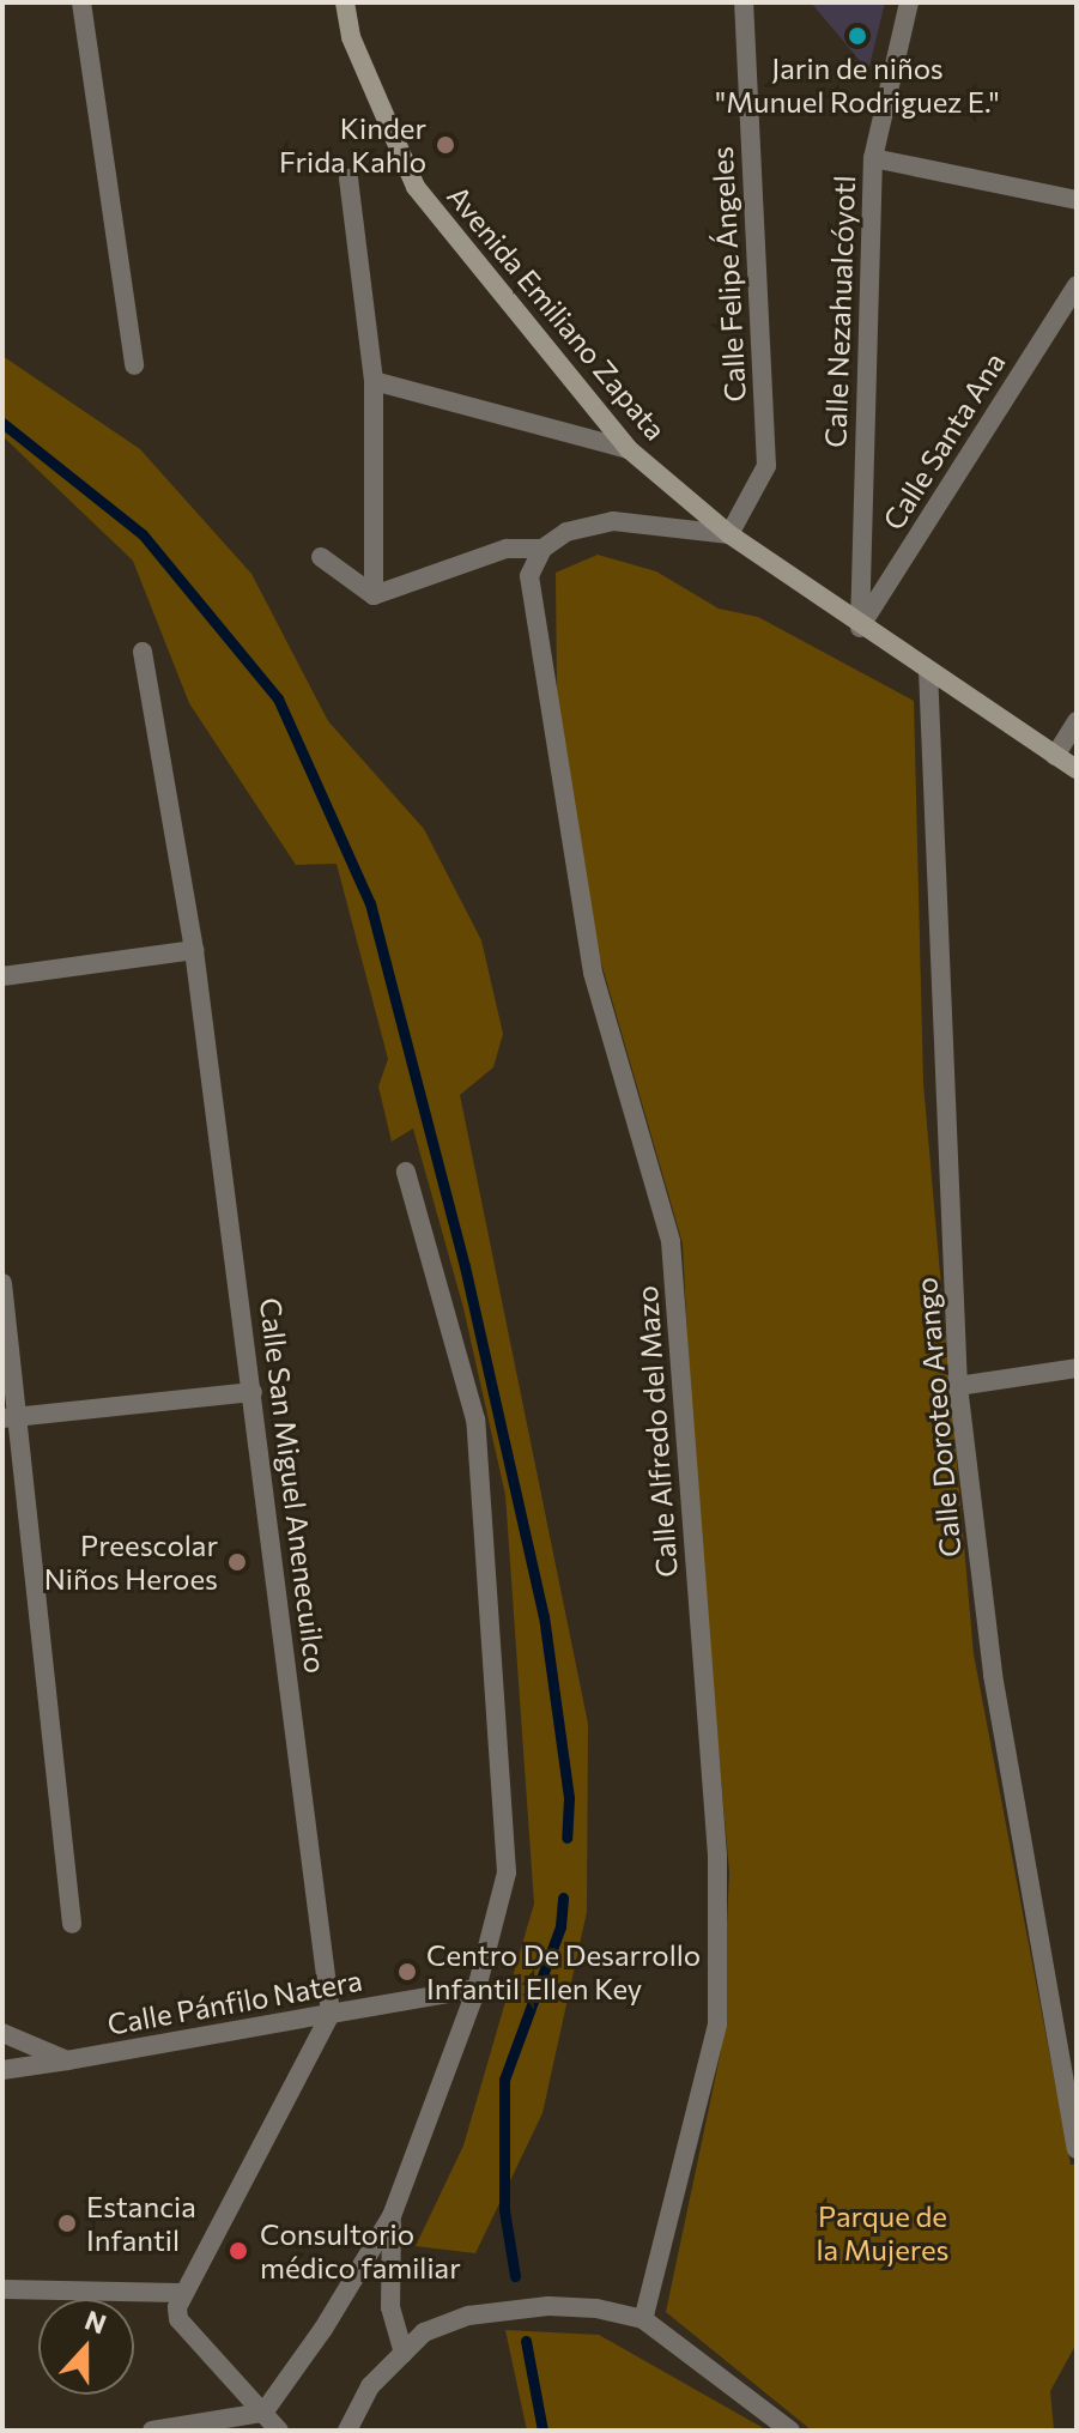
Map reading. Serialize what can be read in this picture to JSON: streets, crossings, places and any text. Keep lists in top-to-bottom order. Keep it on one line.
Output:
{"streets":{"main road":["Avenida Emiliano Zapata"],"street":["Calle Felipe Ángeles","Calle Nezahualcóyotl","Calle Santa Ana","Calle Doroteo Arango","Calle Alfredo del Mazo","Calle San Miguel Anenecuilco","Calle Pánfilo Natera"]},"crossings":[["Calle Felipe Ángeles","Avenida Emiliano Zapata"],["Calle Nezahualcóyotl","Avenida Emiliano Zapata"],["Calle Nezahualcóyotl","Calle Santa Ana"],["Avenida Emiliano Zapata","Calle Santa Ana"],["Avenida Emiliano Zapata","Calle Doroteo Arango"],["Calle San Miguel Anenecuilco","Calle Pánfilo Natera"]],"parks":["Parque de la Mujeres"],"places":["Jarin de niños \"Munuel Rodriguez E.\"","Kinder Frida Kahlo","Preescolar Niños Heroes","Centro De Desarrollo Infantil Ellen Key","Estancia Infantil","Consultorio médico familiar"],"north":"top"}
